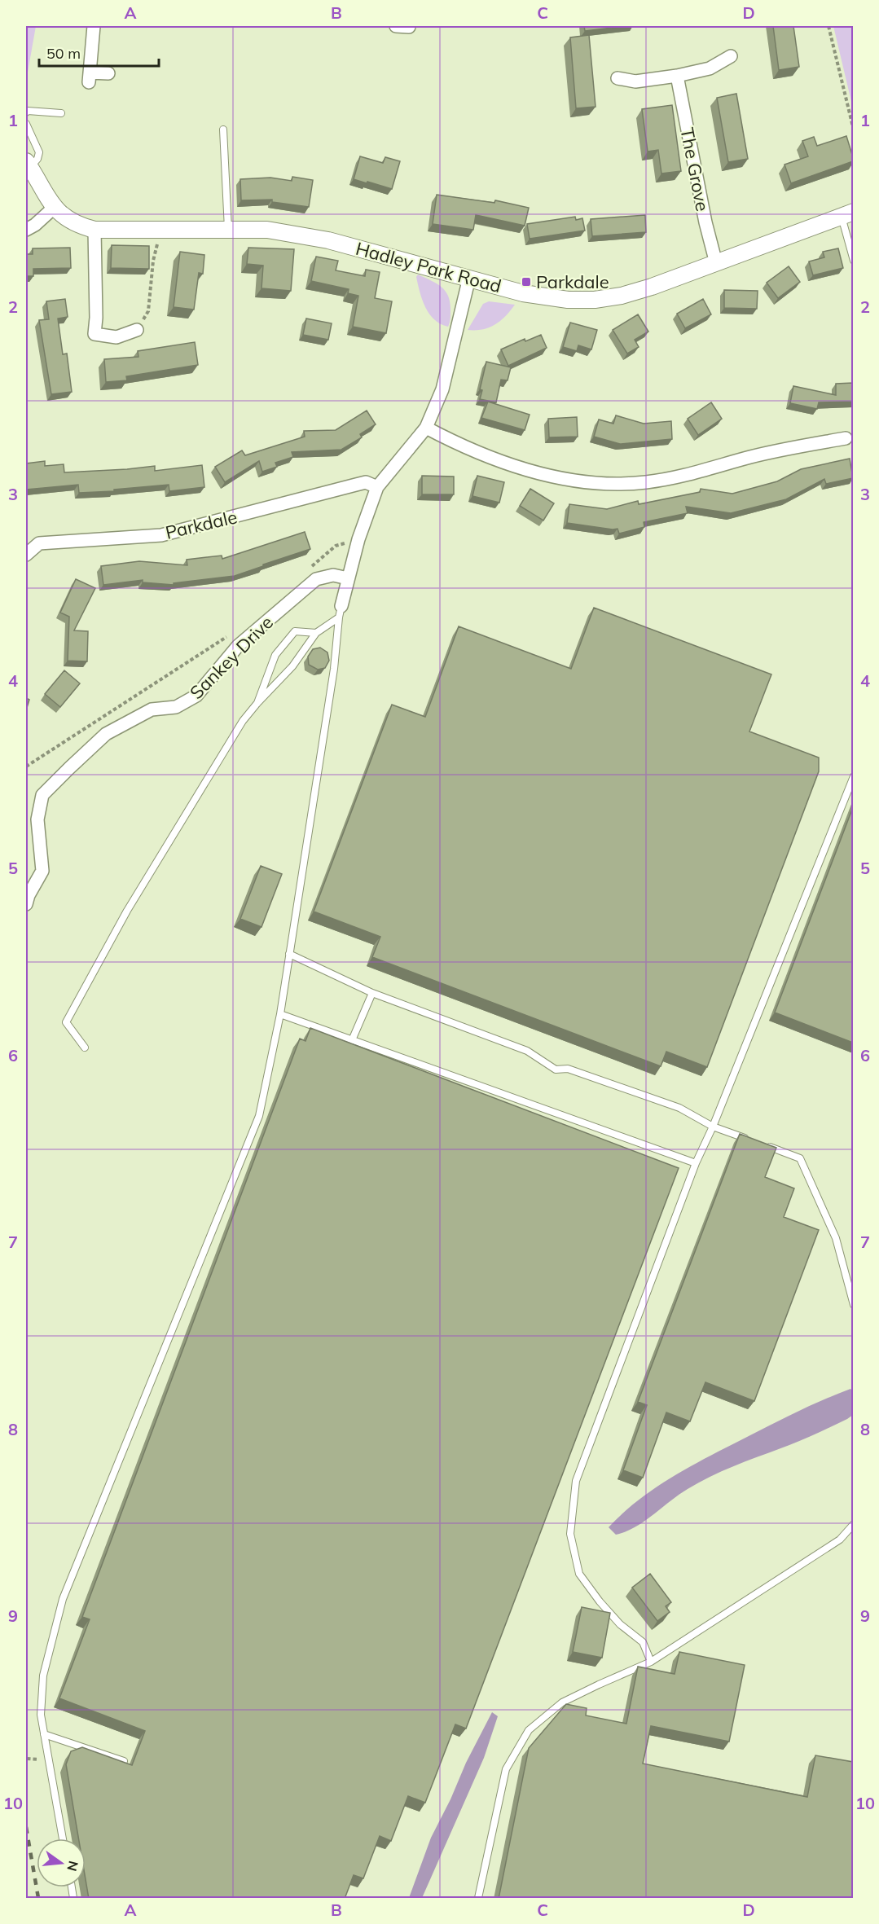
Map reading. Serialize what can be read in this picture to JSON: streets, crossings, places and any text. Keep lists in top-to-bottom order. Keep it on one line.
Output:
{"streets":{"street":["The Grove","Hadley Park Road","Parkdale","Sankey Drive"]},"crossings":[["The Grove","Hadley Park Road"]],"places":{"transit":["Parkdale"]},"scale_bar":"50 m","north":"right","grid":{"columns":["A","B","C","D"],"rows":["1","2","3","4","5","6","7","8","9","10"]}}
